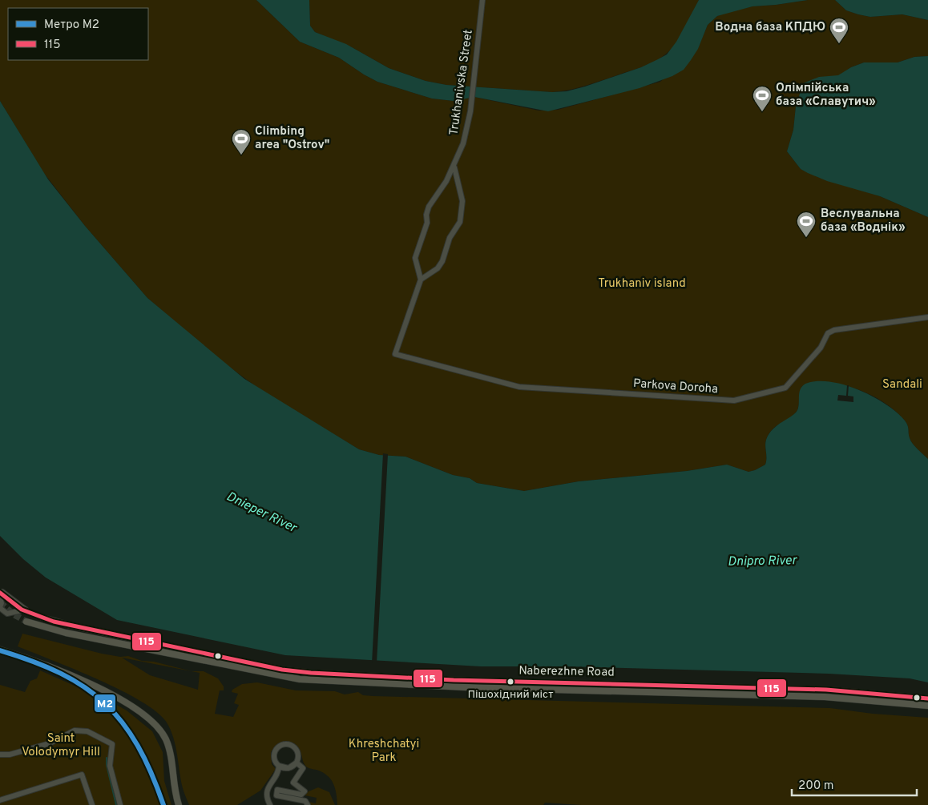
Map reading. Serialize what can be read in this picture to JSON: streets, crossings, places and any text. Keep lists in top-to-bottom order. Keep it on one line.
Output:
{"streets":{"main road":["Naberezhne Road"],"street":["Trukhanivska Street","Parkova Doroha"]},"crossings":[["Trukhanivska Street","Parkova Doroha"]],"water":["Dnieper River","Dnipro River"],"parks":["Trukhaniv island","Sandali","Saint Volodymyr Hill","Khreshchatyi Park"],"places":{"sports":["Водна база КПДЮ","Олімпійська база «Славутич»","Climbing area \"Ostrov\"","Веслувальна база «Воднік»"],"other":["Пішохідний міст"]},"lines":["transit line 115","metro line M2"],"legend":["Метро M2","115"],"scale_bar":"200 m"}
